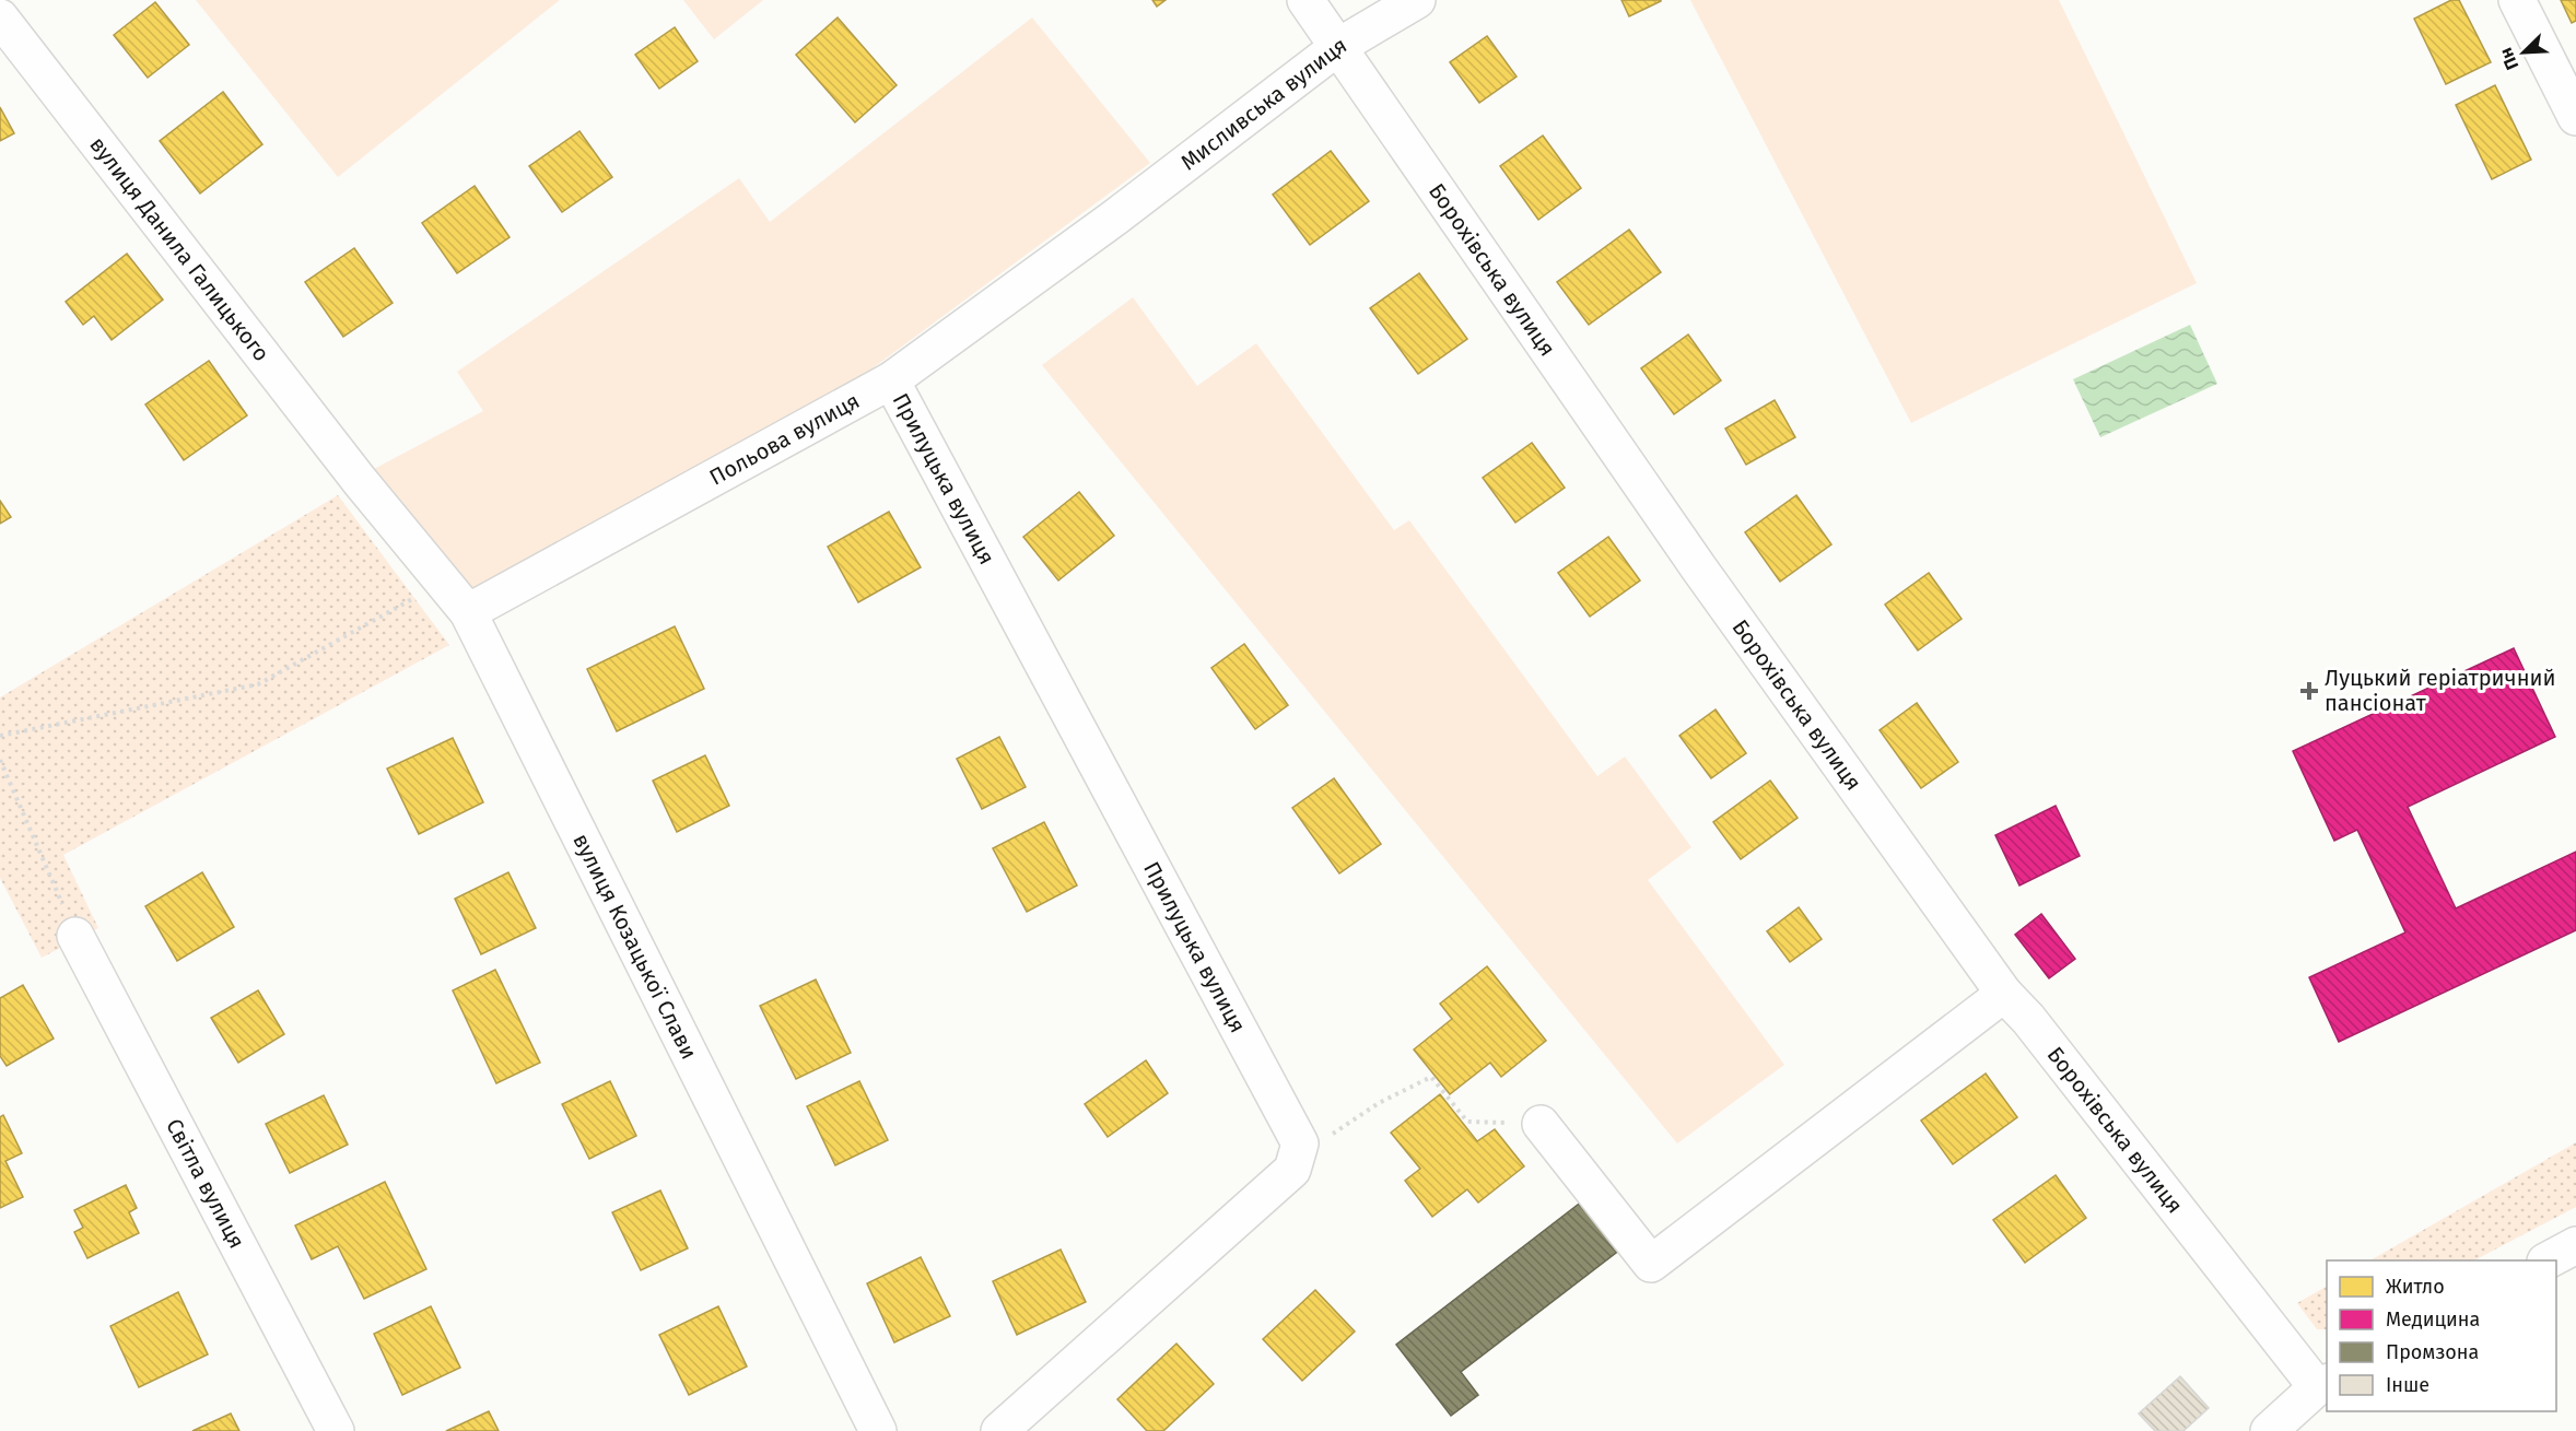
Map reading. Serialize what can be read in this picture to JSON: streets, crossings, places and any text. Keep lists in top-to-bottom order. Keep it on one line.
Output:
{"streets":{"street":["Мисливська вулиця","вулиця Данила Галицького","Борохівська вулиця","Польова вулиця","Прилуцька вулиця","вулиця Козацької Слави","Світла вулиця"]},"crossings":[["Мисливська вулиця","Борохівська вулиця"],["Мисливська вулиця","Польова вулиця"],["вулиця Данила Галицького","вулиця Козацької Слави"],["Польова вулиця","Прилуцька вулиця"],["Польова вулиця","вулиця Козацької Слави"]],"places":{"health":["Луцький геріатричний пансіонат"]},"legend":["Житло","Медицина","Промзона","Інше"],"north":"bottom left"}
